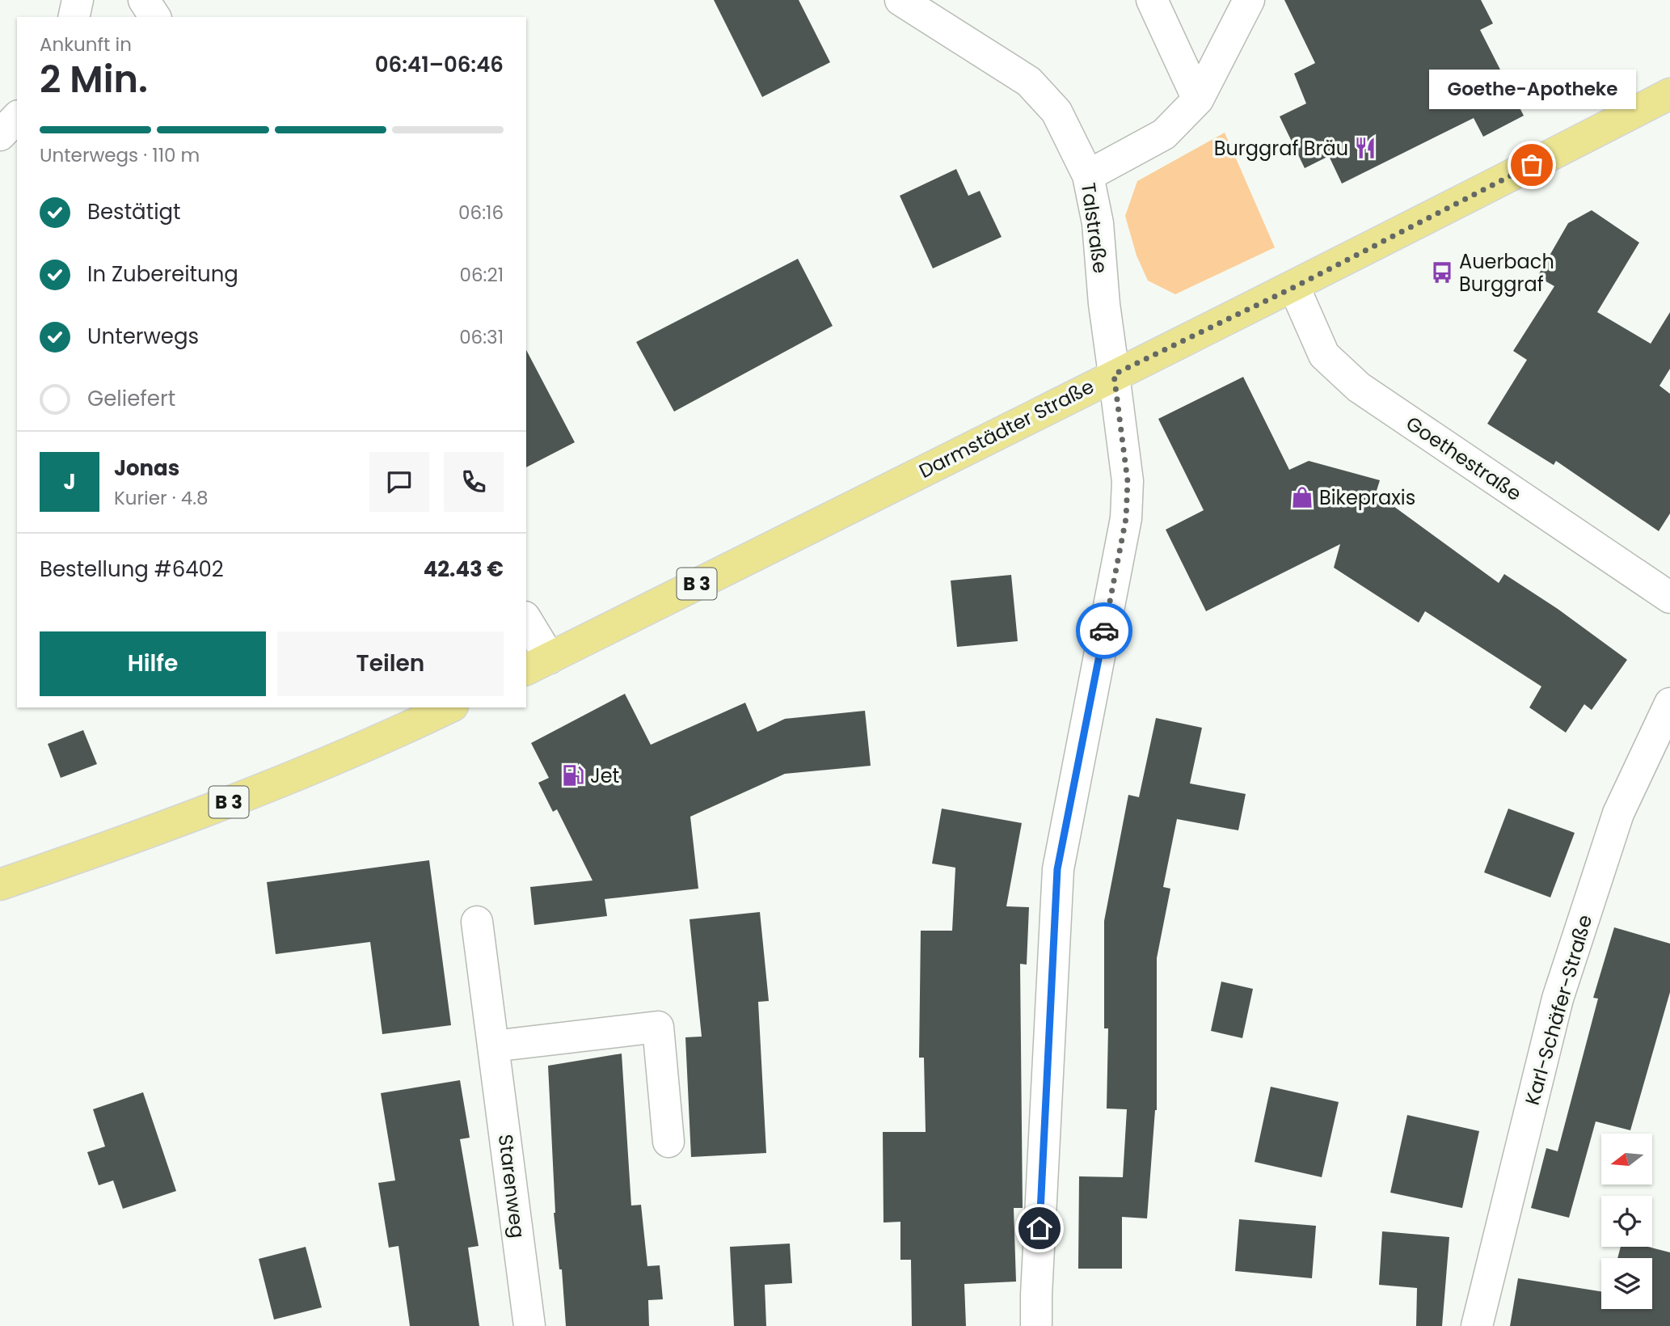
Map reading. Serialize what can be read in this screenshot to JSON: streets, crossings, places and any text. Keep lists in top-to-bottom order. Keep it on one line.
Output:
{"streets":{"main road":["Darmstädter Straße","B 3"],"street":["Talstraße","Goethestraße","Karl-Schäfer-Straße","Starenweg"]},"crossings":[["Talstraße","Darmstädter Straße"],["Darmstädter Straße","Goethestraße"]],"places":{"restaurant":["Burggraf Bräu"],"other":["Goethe-Apotheke"],"bus stop":["Auerbach Burggraf"],"shop":["Bikepraxis"],"fuel station":["Jet"]},"north":"left","page":{"heading":["2 Min.","Ankunft in","06:41–06:46"],"panel":["Jonas","Kurier · 4.8","Bestellung #6402","42.43 €"],"bubble":"Goethe-Apotheke","bar":"Unterwegs · 110 m","list":[["Bestätigt","06:16"],["In Zubereitung","06:21"],["Unterwegs","06:31"],"Geliefert"],"round":"J","buttons":["Hilfe","Teilen"]}}
